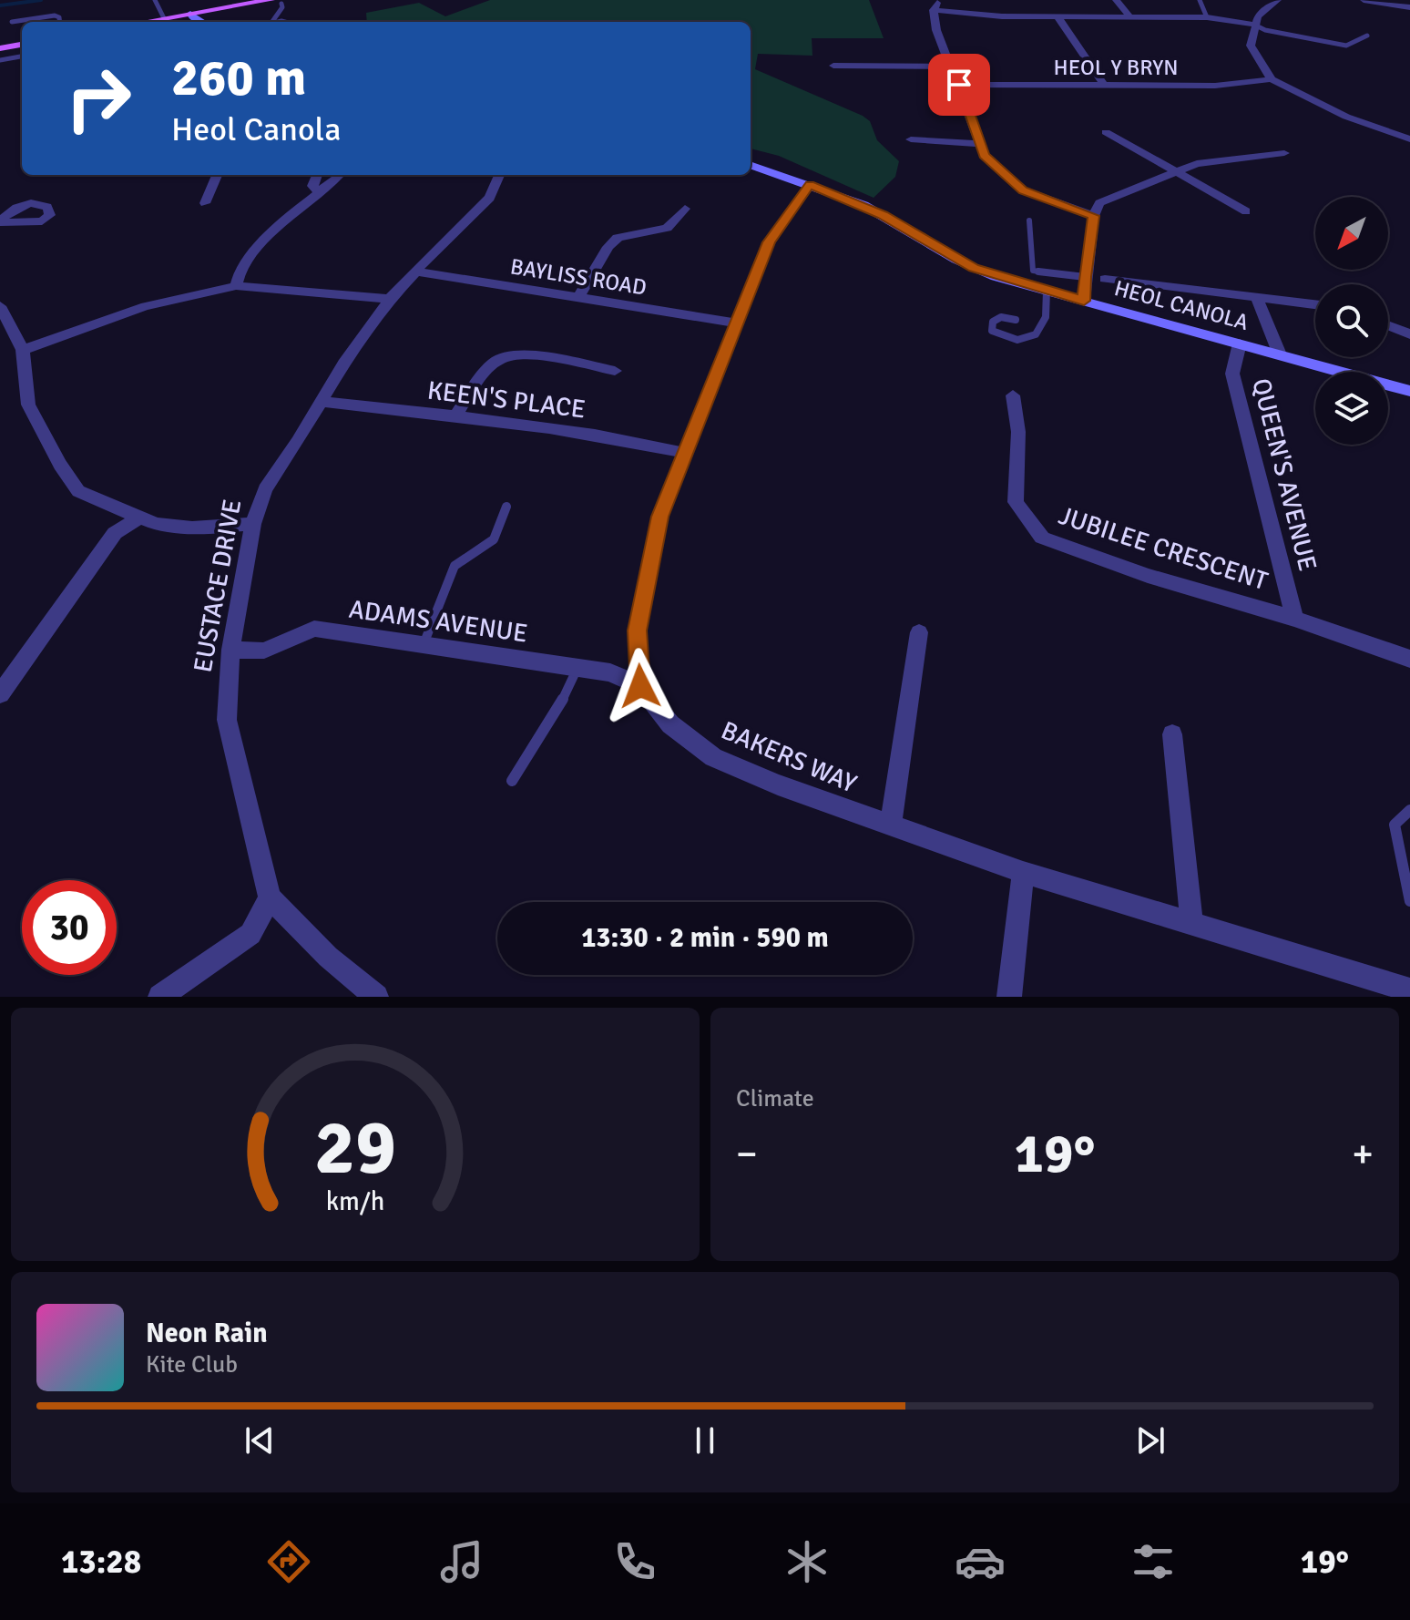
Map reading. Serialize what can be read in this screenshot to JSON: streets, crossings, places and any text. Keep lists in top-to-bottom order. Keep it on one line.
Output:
{"streets":{"street":["HEOL Y BRYN","BAYLISS ROAD","HEOL CANOLA","KEEN'S PLACE","QUEEN'S AVENUE","JUBILEE CRESCENT","EUSTACE DRIVE","ADAMS AVENUE","BAKERS WAY"]},"crossings":[["BAYLISS ROAD","EUSTACE DRIVE"],["HEOL CANOLA","QUEEN'S AVENUE"],["KEEN'S PLACE","EUSTACE DRIVE"],["QUEEN'S AVENUE","JUBILEE CRESCENT"],["EUSTACE DRIVE","ADAMS AVENUE"],["ADAMS AVENUE","BAKERS WAY"]],"north":"bottom left","page":{"turn":["260 m","Heol Canola"],"limit":"30","trip":"13:30 · 2 min · 590 m","tile":"Climate","heat":["−","19°","+"],"song":["Neon Rain","Kite Club"],"tabs":["13:28","19°"],"gauge":["29","km/h"]}}
